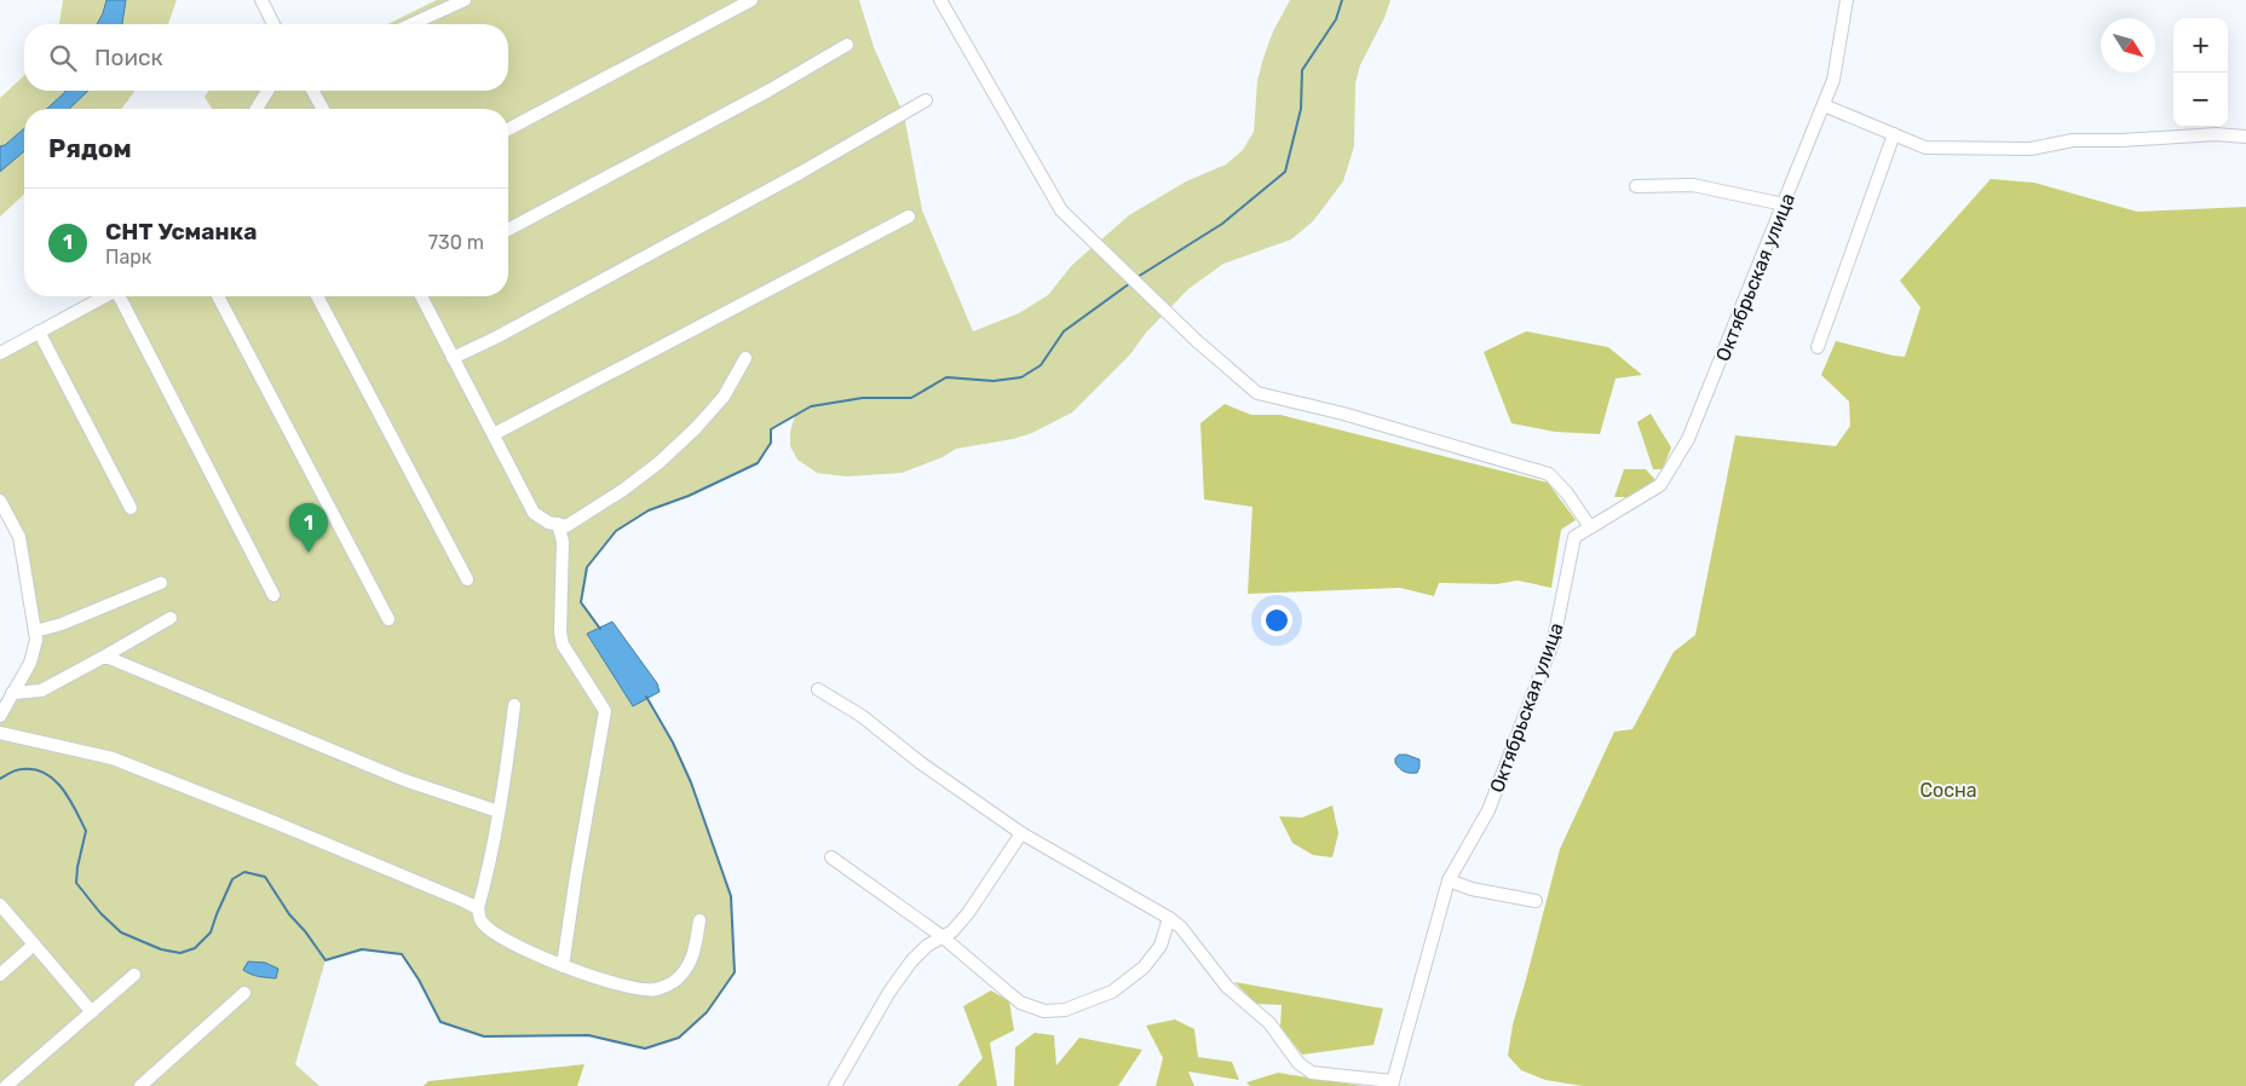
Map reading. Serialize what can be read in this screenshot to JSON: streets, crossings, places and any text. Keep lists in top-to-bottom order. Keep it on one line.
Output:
{"streets":{"street":["Октябрьская улица"]},"parks":["Сосна"],"north":"bottom right","page":{"map_buttons":["+","−"],"search":"Поиск","heading":"Рядом","list":[{"mark":"1","name":"СНТ Усманка","note":"Парк","value":"730 m"}],"pins":"1"}}
